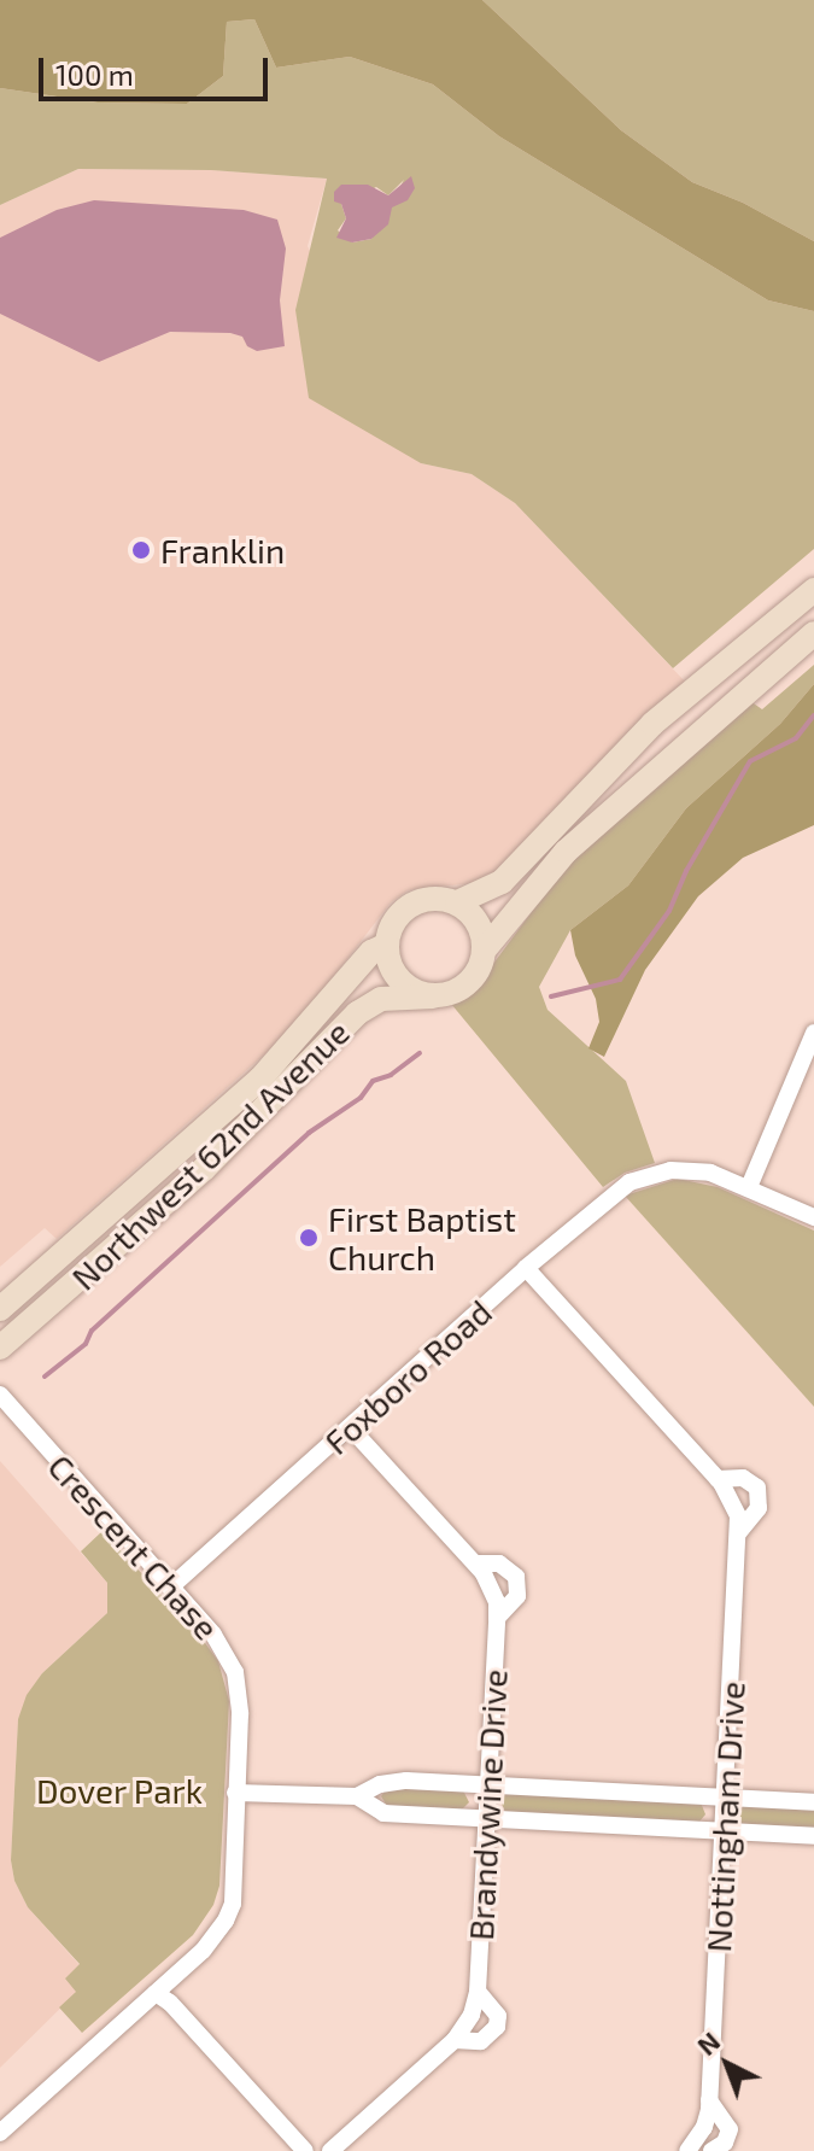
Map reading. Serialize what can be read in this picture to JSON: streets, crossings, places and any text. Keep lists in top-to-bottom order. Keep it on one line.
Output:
{"streets":{"street":["Northwest 62nd Avenue","Foxboro Road","Crescent Chase","Brandywine Drive","Nottingham Drive"]},"crossings":[["Foxboro Road","Crescent Chase"],["Foxboro Road","Brandywine Drive"],["Foxboro Road","Nottingham Drive"]],"parks":["Dover Park"],"places":["Franklin","First Baptist Church"],"scale_bar":"100 m","north":"top left"}
